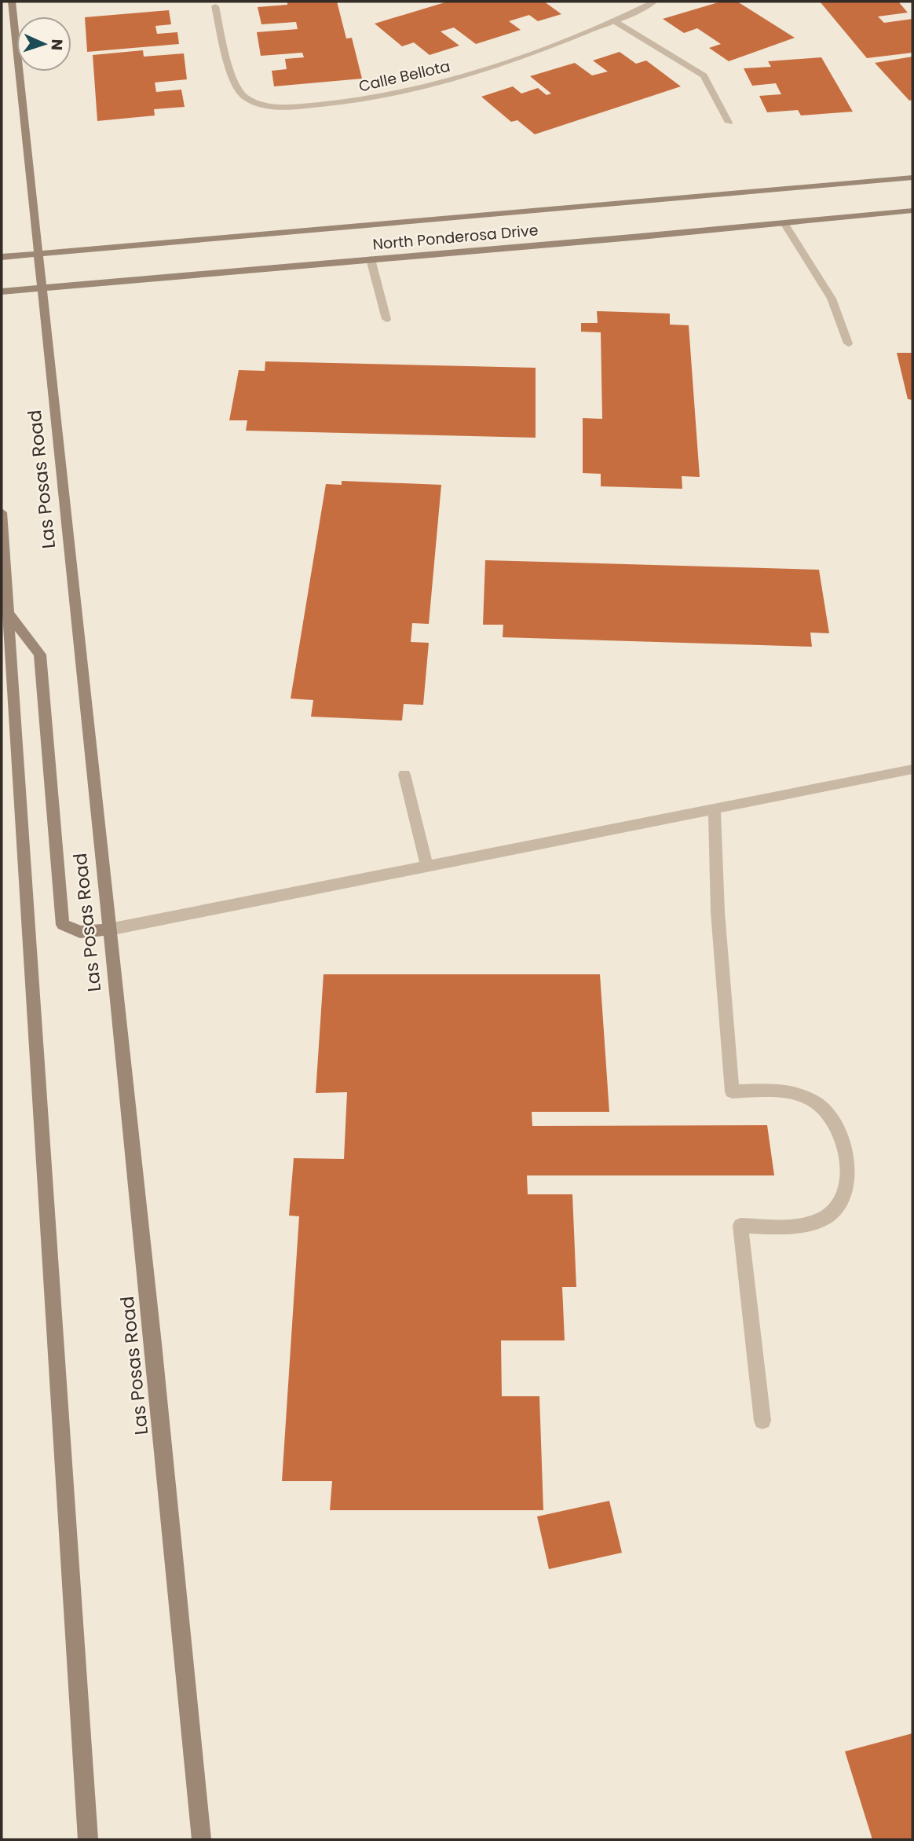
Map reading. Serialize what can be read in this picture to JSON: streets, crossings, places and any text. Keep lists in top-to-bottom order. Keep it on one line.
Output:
{"streets":{"main road":["North Ponderosa Drive","Las Posas Road"],"street":["Calle Bellota"]},"crossings":[["North Ponderosa Drive","Las Posas Road"]],"north":"right"}
